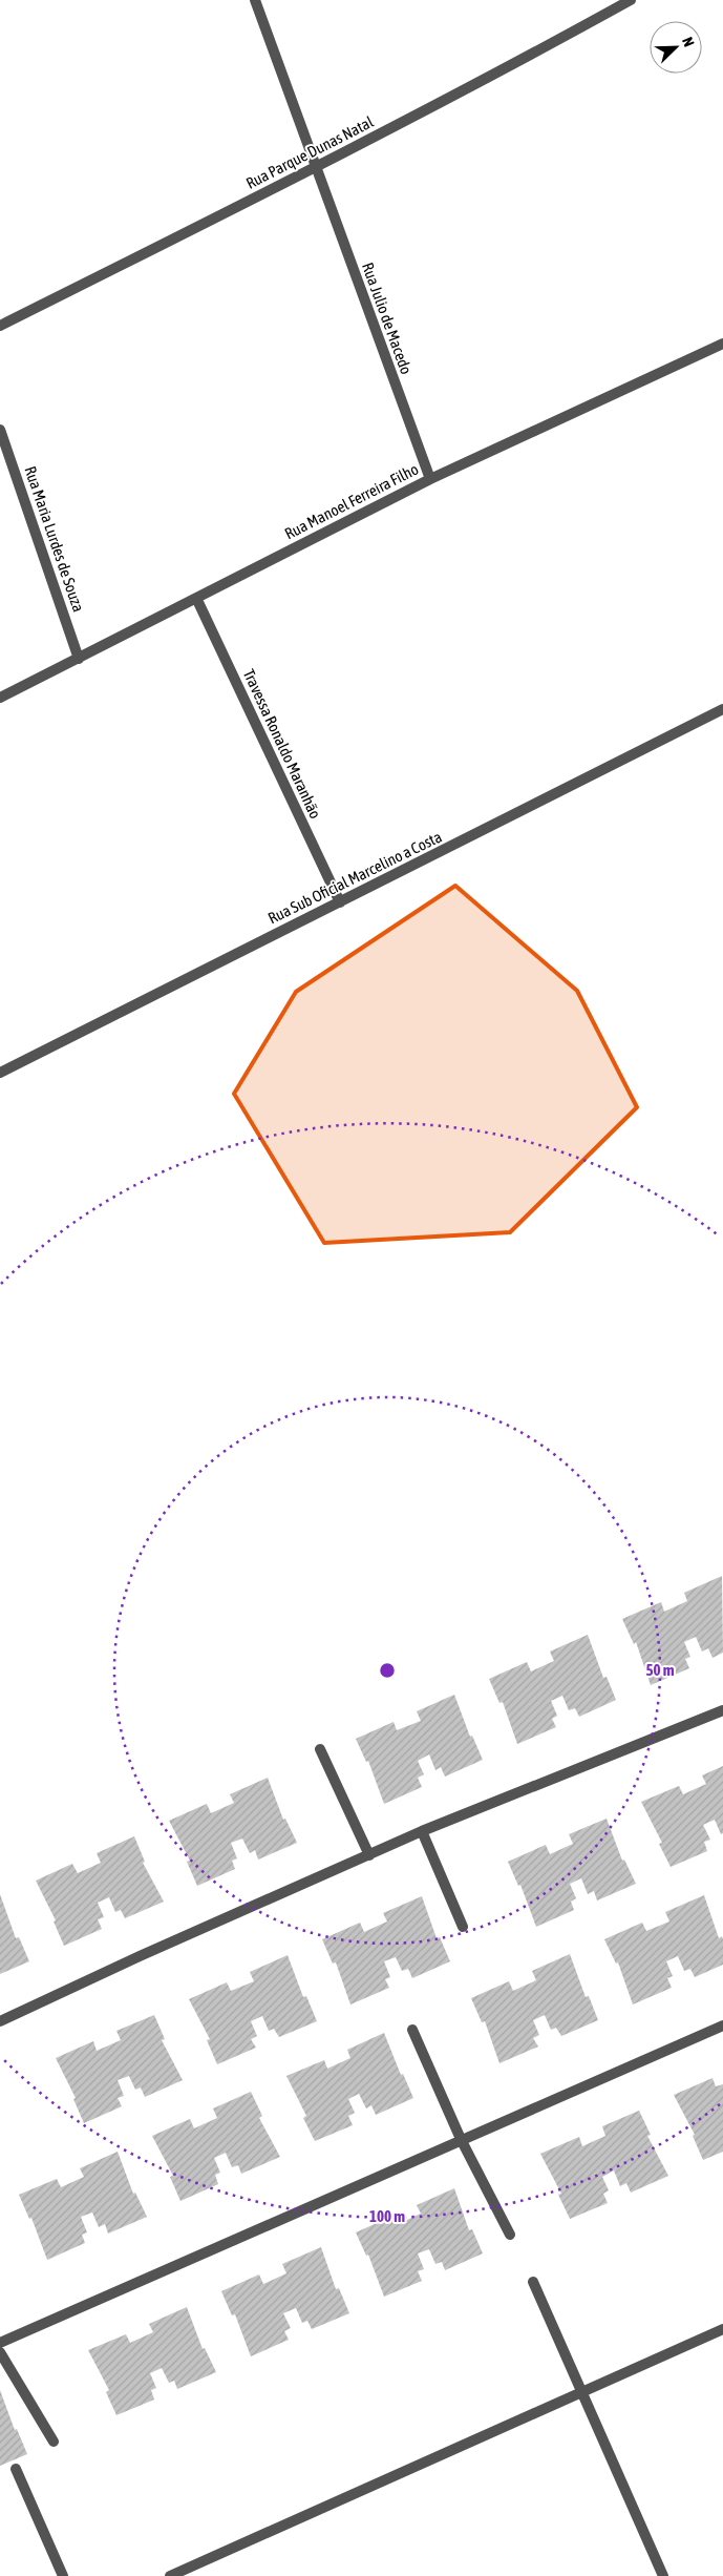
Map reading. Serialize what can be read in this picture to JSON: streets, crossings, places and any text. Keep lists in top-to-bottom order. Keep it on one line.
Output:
{"streets":{"street":["Rua Parque Dunas Natal","Rua Julio de Macedo","Rua Manoel Ferreira Filho","Rua Maria Lurdes de Souza","Travessa Ronaldo Maranhão","Rua Sub Oficial Marcelino a Costa"]},"crossings":[["Rua Parque Dunas Natal","Rua Julio de Macedo"],["Rua Julio de Macedo","Rua Manoel Ferreira Filho"],["Rua Manoel Ferreira Filho","Rua Maria Lurdes de Souza"],["Rua Manoel Ferreira Filho","Travessa Ronaldo Maranhão"],["Travessa Ronaldo Maranhão","Rua Sub Oficial Marcelino a Costa"]],"north":"top right","rings":["50 m","100 m"]}
